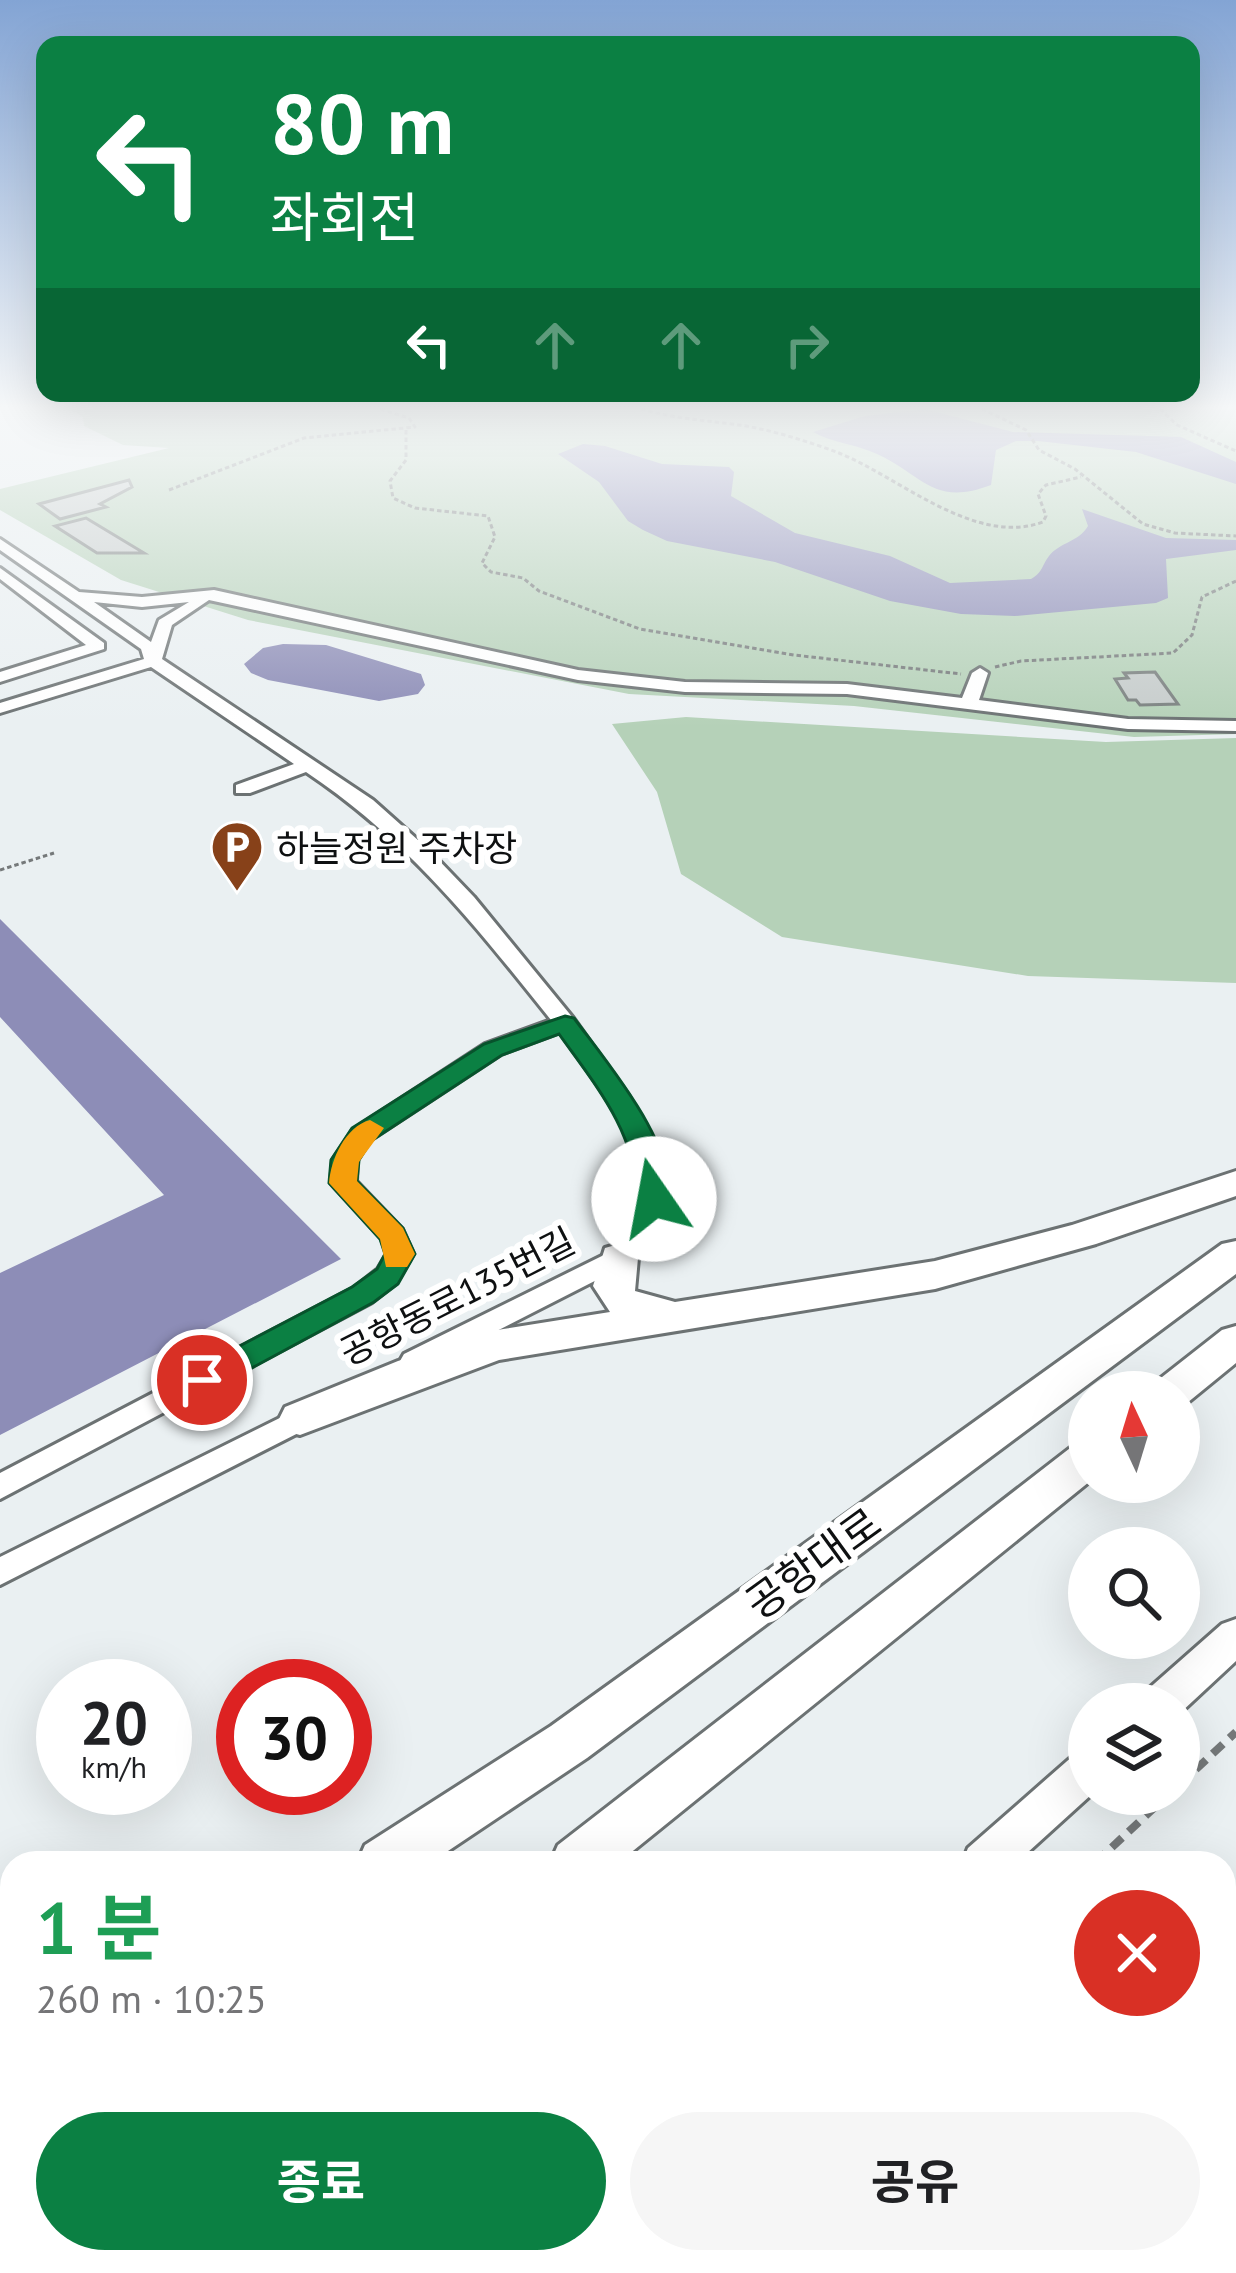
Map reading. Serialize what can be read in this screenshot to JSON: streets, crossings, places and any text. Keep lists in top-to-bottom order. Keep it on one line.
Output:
{"streets":{"highway":["공항대로"],"street":["공항동로135번길"]},"places":{"parking":["하늘정원 주차장"]},"north":"top","page":{"turn":["80 m","좌회전"],"speed":"20 km/h","limit":"30","heading":["1 분","260 m · 10:25"],"buttons":["종료","공유"]}}
